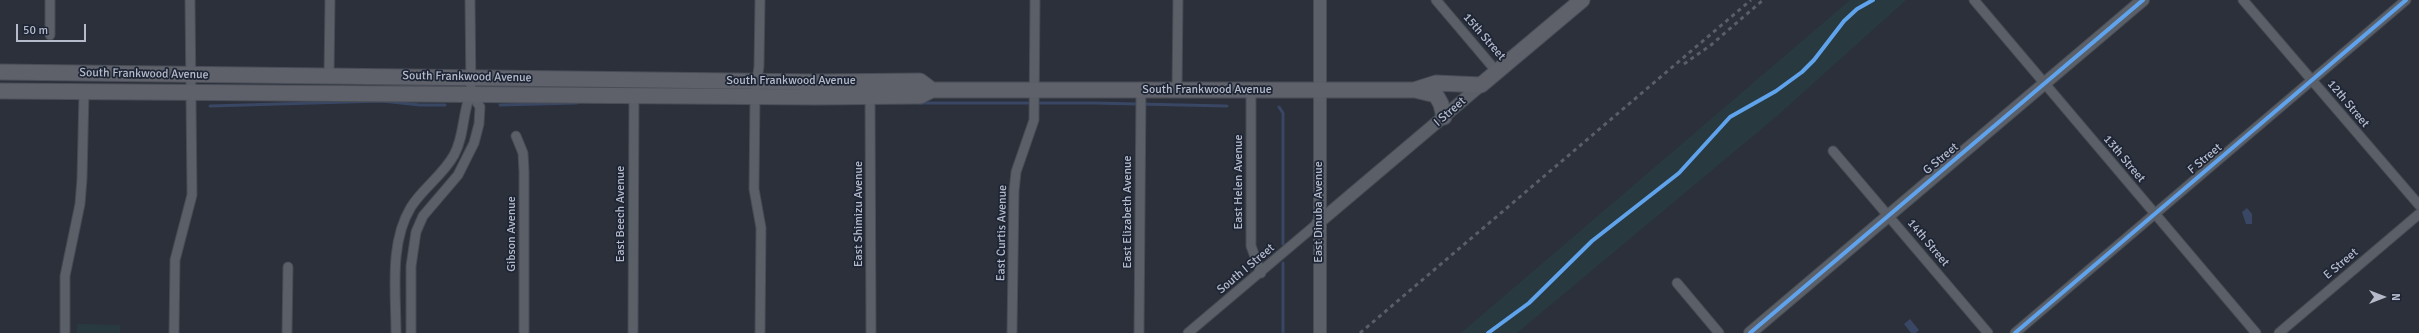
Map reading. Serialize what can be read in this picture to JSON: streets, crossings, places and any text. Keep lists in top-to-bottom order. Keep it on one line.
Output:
{"streets":{"main road":["South Frankwood Avenue","I Street"],"street":["15th Street","12th Street","G Street","13th Street","F Street","East Helen Avenue","East Elizabeth Avenue","East Dinuba Avenue","East Beech Avenue","East Shimizu Avenue","East Curtis Avenue","Gibson Avenue","14th Street","E Street","South I Street"]},"crossings":[["15th Street","I Street"],["South Frankwood Avenue","I Street"],["South Frankwood Avenue","East Helen Avenue"],["South Frankwood Avenue","East Elizabeth Avenue"],["South Frankwood Avenue","East Dinuba Avenue"],["South Frankwood Avenue","East Beech Avenue"],["South Frankwood Avenue","East Shimizu Avenue"],["South Frankwood Avenue","East Curtis Avenue"],["12th Street","F Street"],["I Street","East Dinuba Avenue"],["I Street","South I Street"],["G Street","13th Street"],["G Street","14th Street"],["13th Street","F Street"],["East Helen Avenue","South I Street"],["East Dinuba Avenue","South I Street"]],"scale_bar":"50 m","north":"right"}
